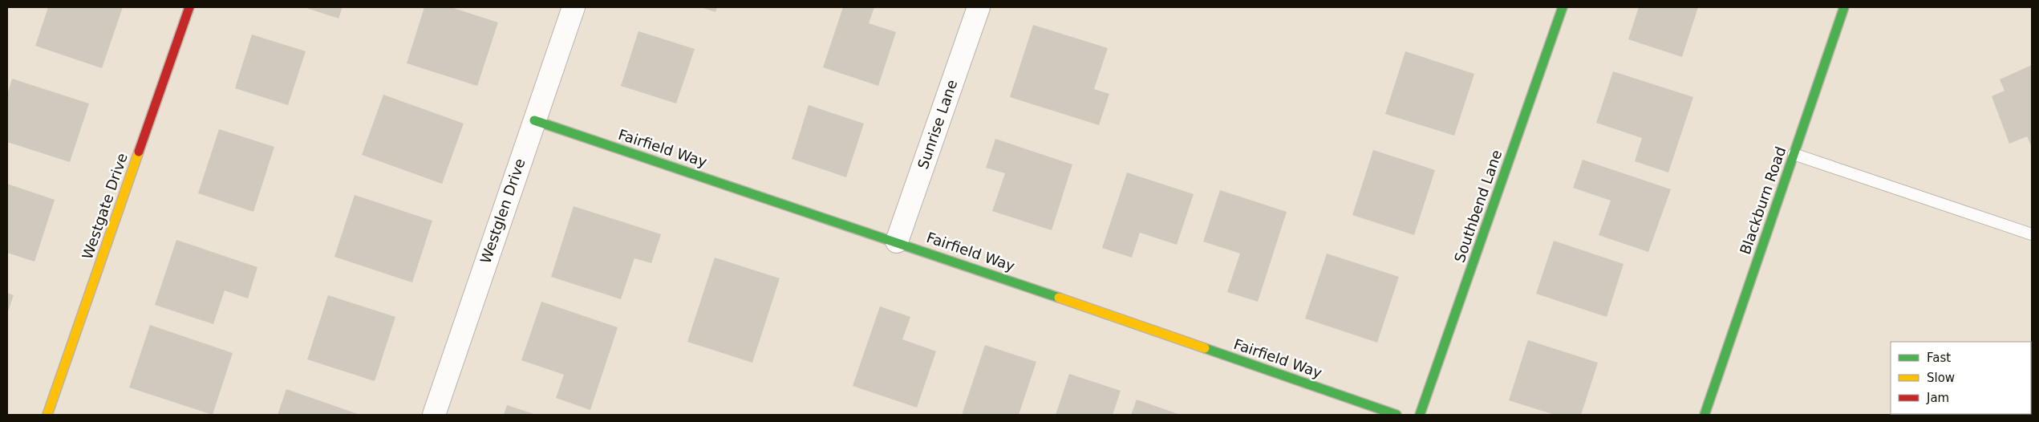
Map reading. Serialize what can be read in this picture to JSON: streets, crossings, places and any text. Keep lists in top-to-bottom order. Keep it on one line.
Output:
{"streets":{"street":["Sunrise Lane","Fairfield Way","Blackburn Road","Westgate Drive","Southbend Lane","Westglen Drive"]},"crossings":[["Sunrise Lane","Fairfield Way"],["Fairfield Way","Westglen Drive"]],"legend":["Fast","Slow","Jam"]}
